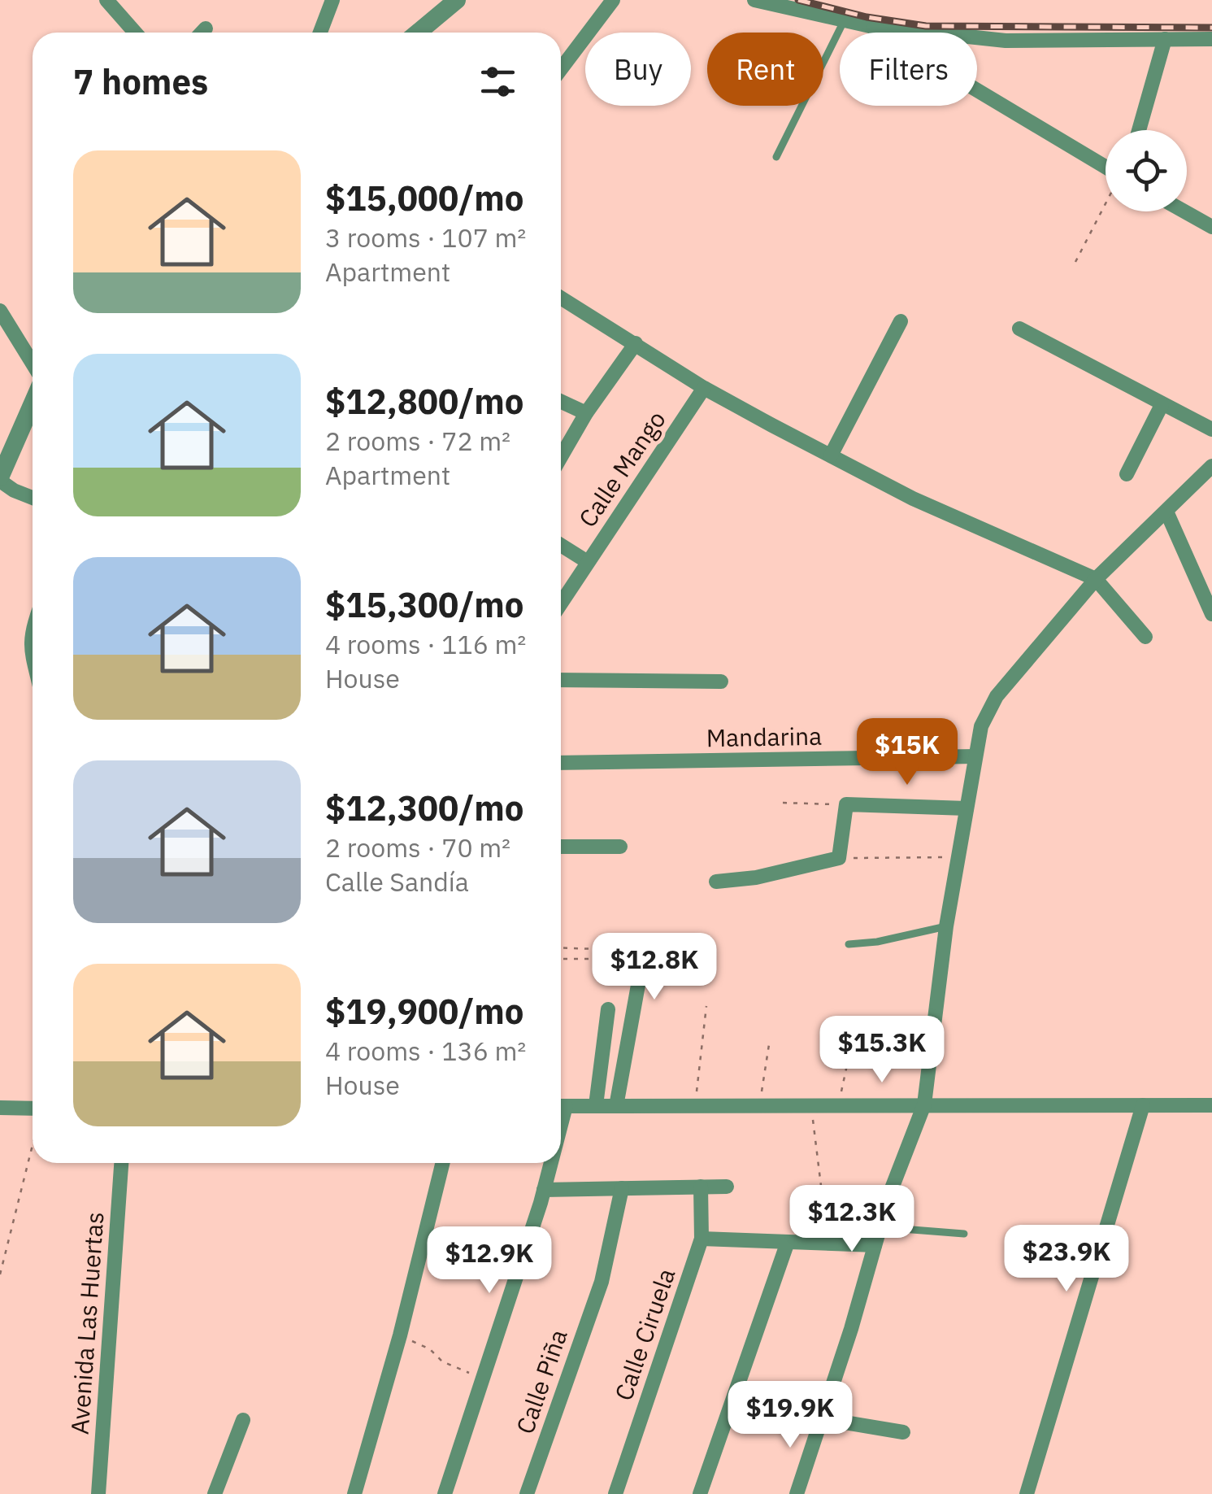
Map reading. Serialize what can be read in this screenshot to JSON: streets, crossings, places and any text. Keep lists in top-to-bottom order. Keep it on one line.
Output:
{"streets":{"street":["Calle Mango","Mandarina","Avenida Las Huertas","Calle Ciruela","Calle Piña"]},"page":{"chip":["Buy","Rent","Filters"],"heading":"7 homes","list":[{"name":"$15,000/mo","note":"3 rooms · 107 m² · Apartment"},{"name":"$12,800/mo","note":"2 rooms · 72 m² · Apartment"},{"name":"$15,300/mo","note":"4 rooms · 116 m² · House"},{"name":"$12,300/mo","note":"2 rooms · 70 m² · Calle Sandía"},{"name":"$19,900/mo","note":"4 rooms · 136 m² · House"}],"price":["$15K","$12.8K","$15.3K","$12.3K","$23.9K","$12.9K","$19.9K"]}}
